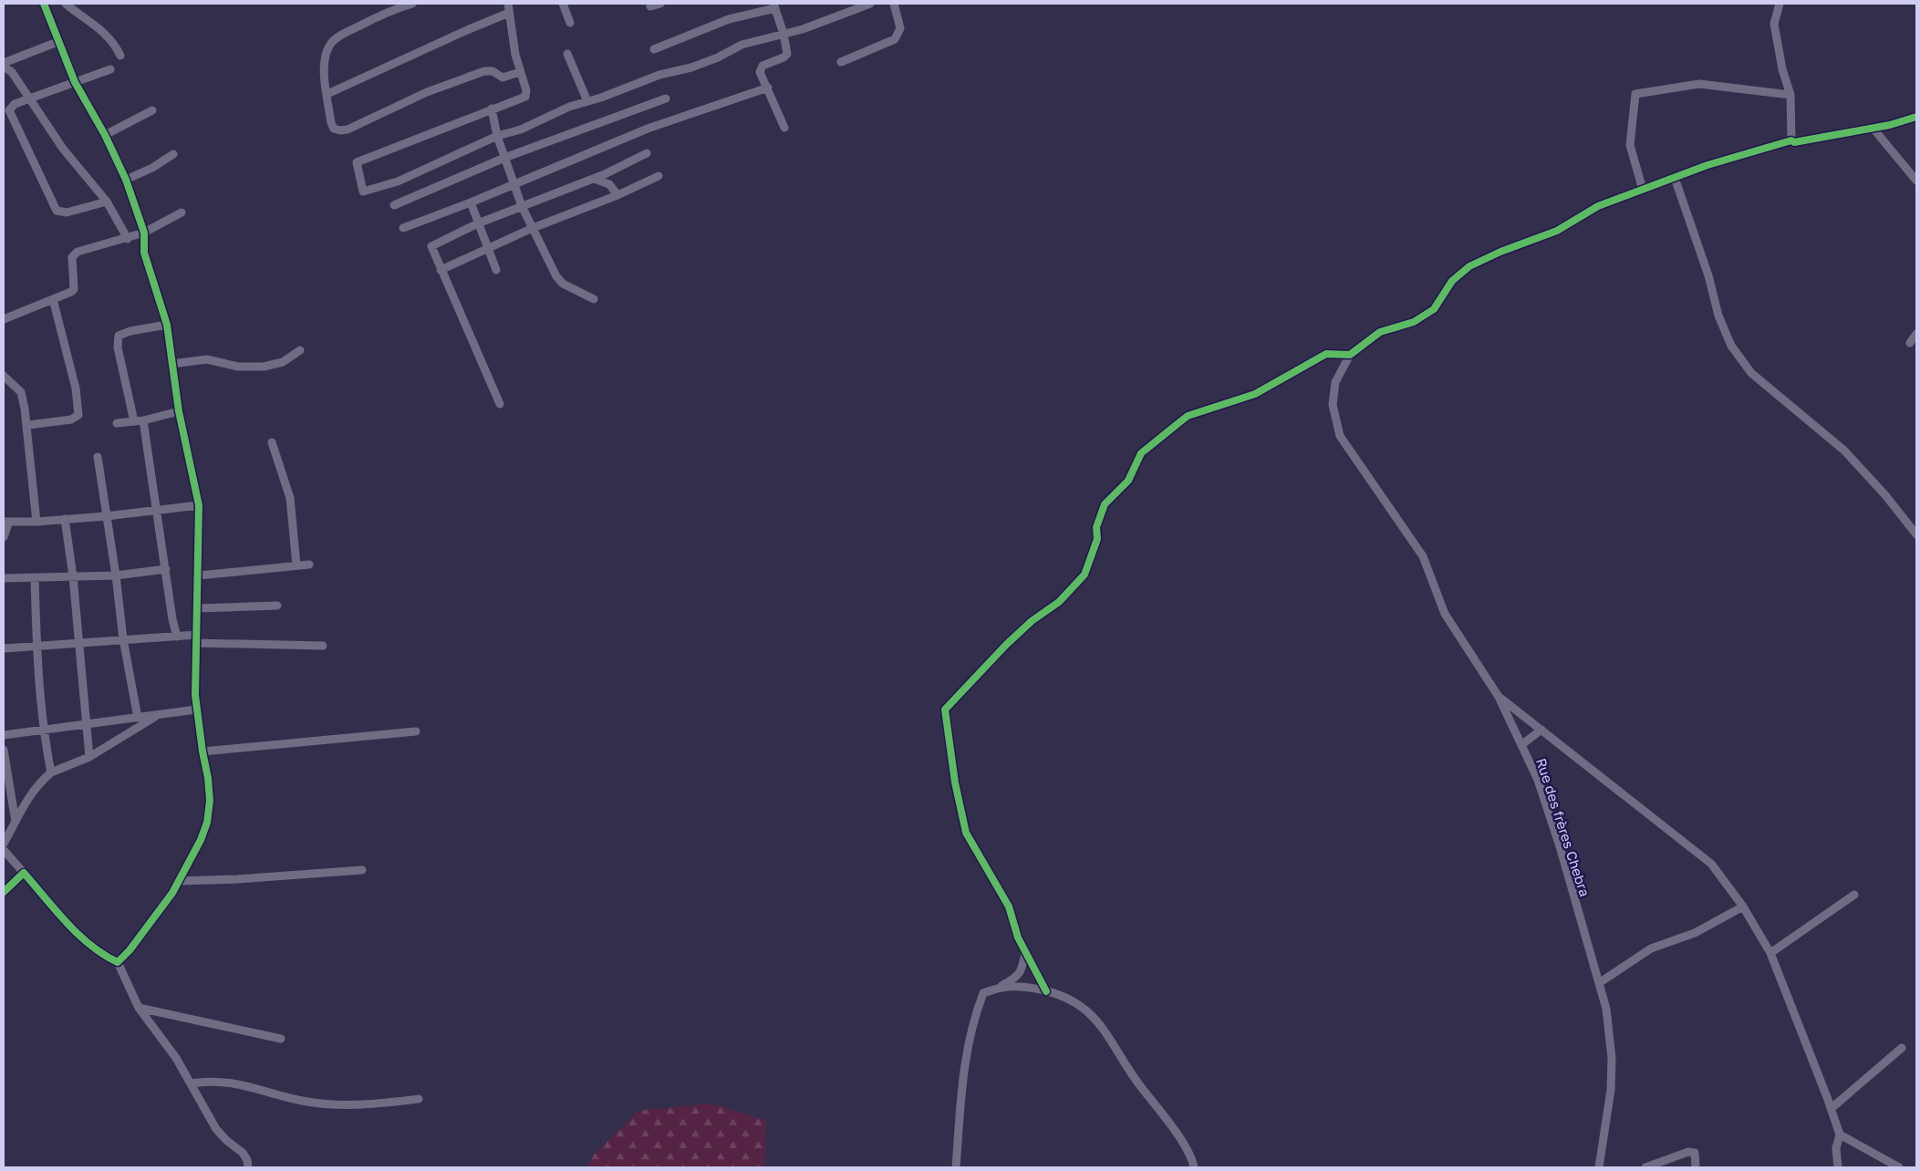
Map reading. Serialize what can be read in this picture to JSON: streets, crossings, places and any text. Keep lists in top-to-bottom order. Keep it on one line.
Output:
{"streets":{"street":["Rue des frères Chebra"]}}
